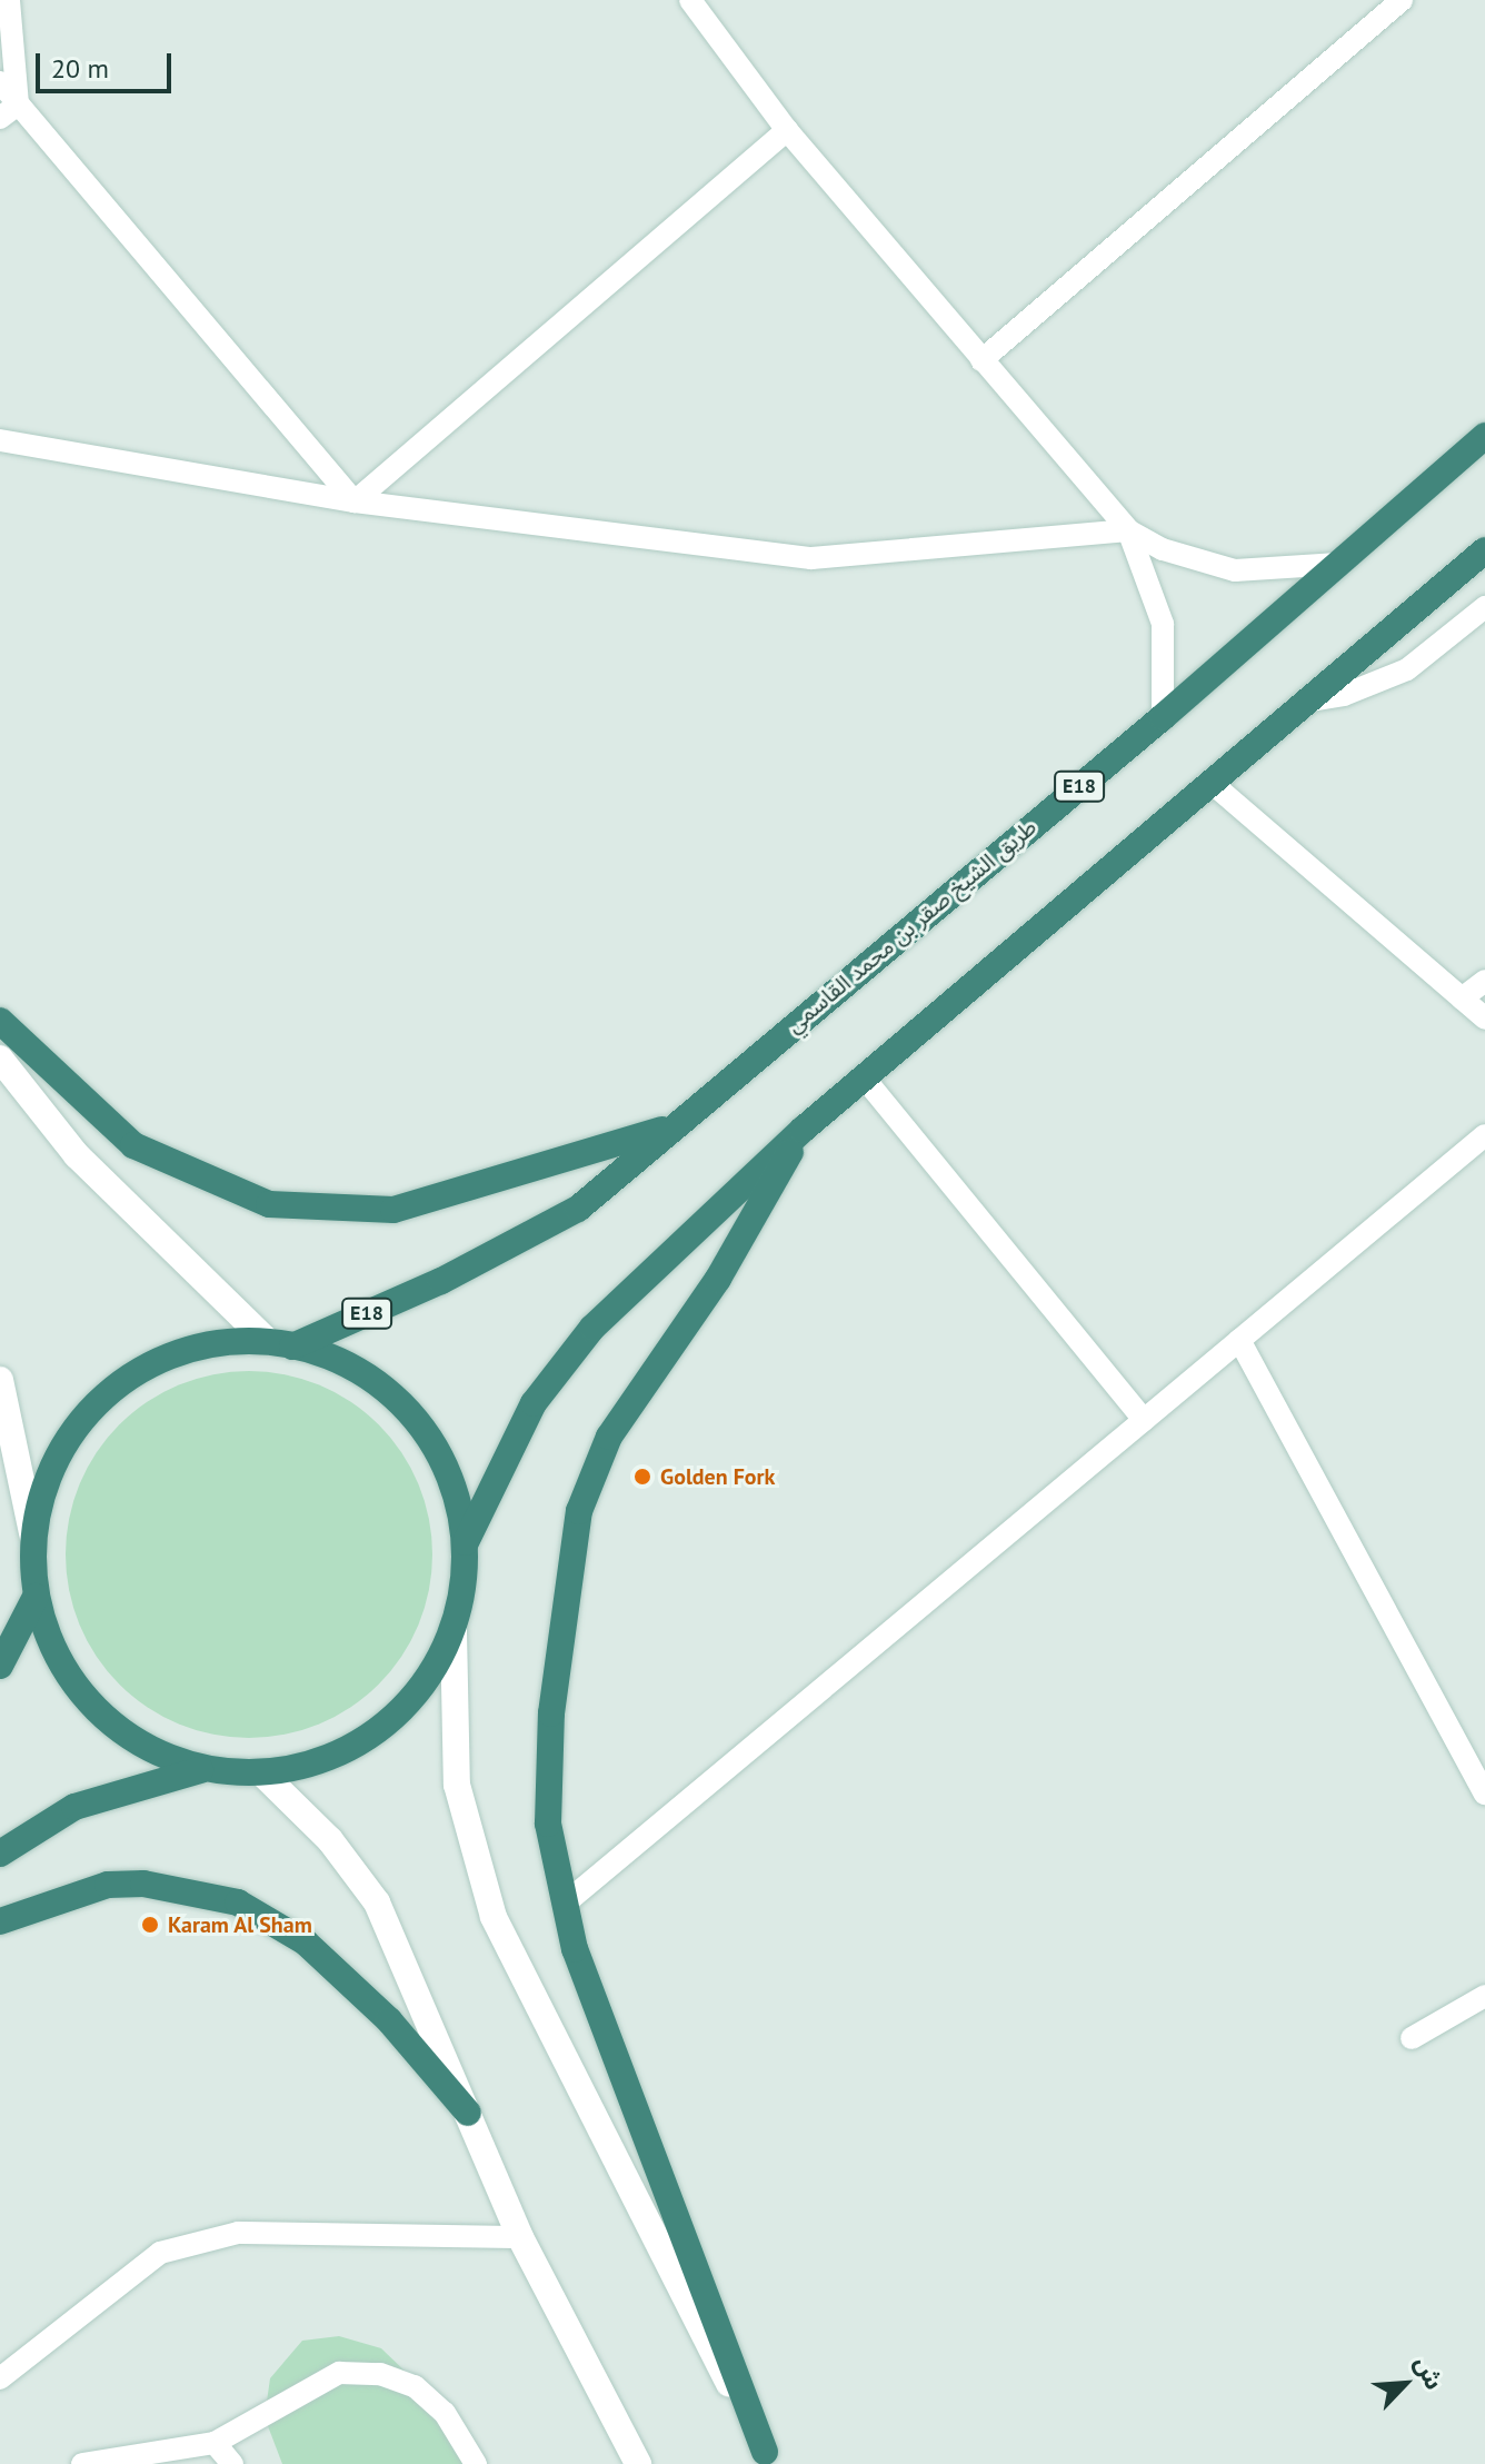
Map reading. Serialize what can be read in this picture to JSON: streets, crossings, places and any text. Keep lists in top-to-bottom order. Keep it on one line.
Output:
{"streets":{"highway":["E18","طريق الشيخ صقر بن محمد القاسمي"]},"places":["Golden Fork","Karam Al Sham"],"scale_bar":"20 m","north":"top right"}
